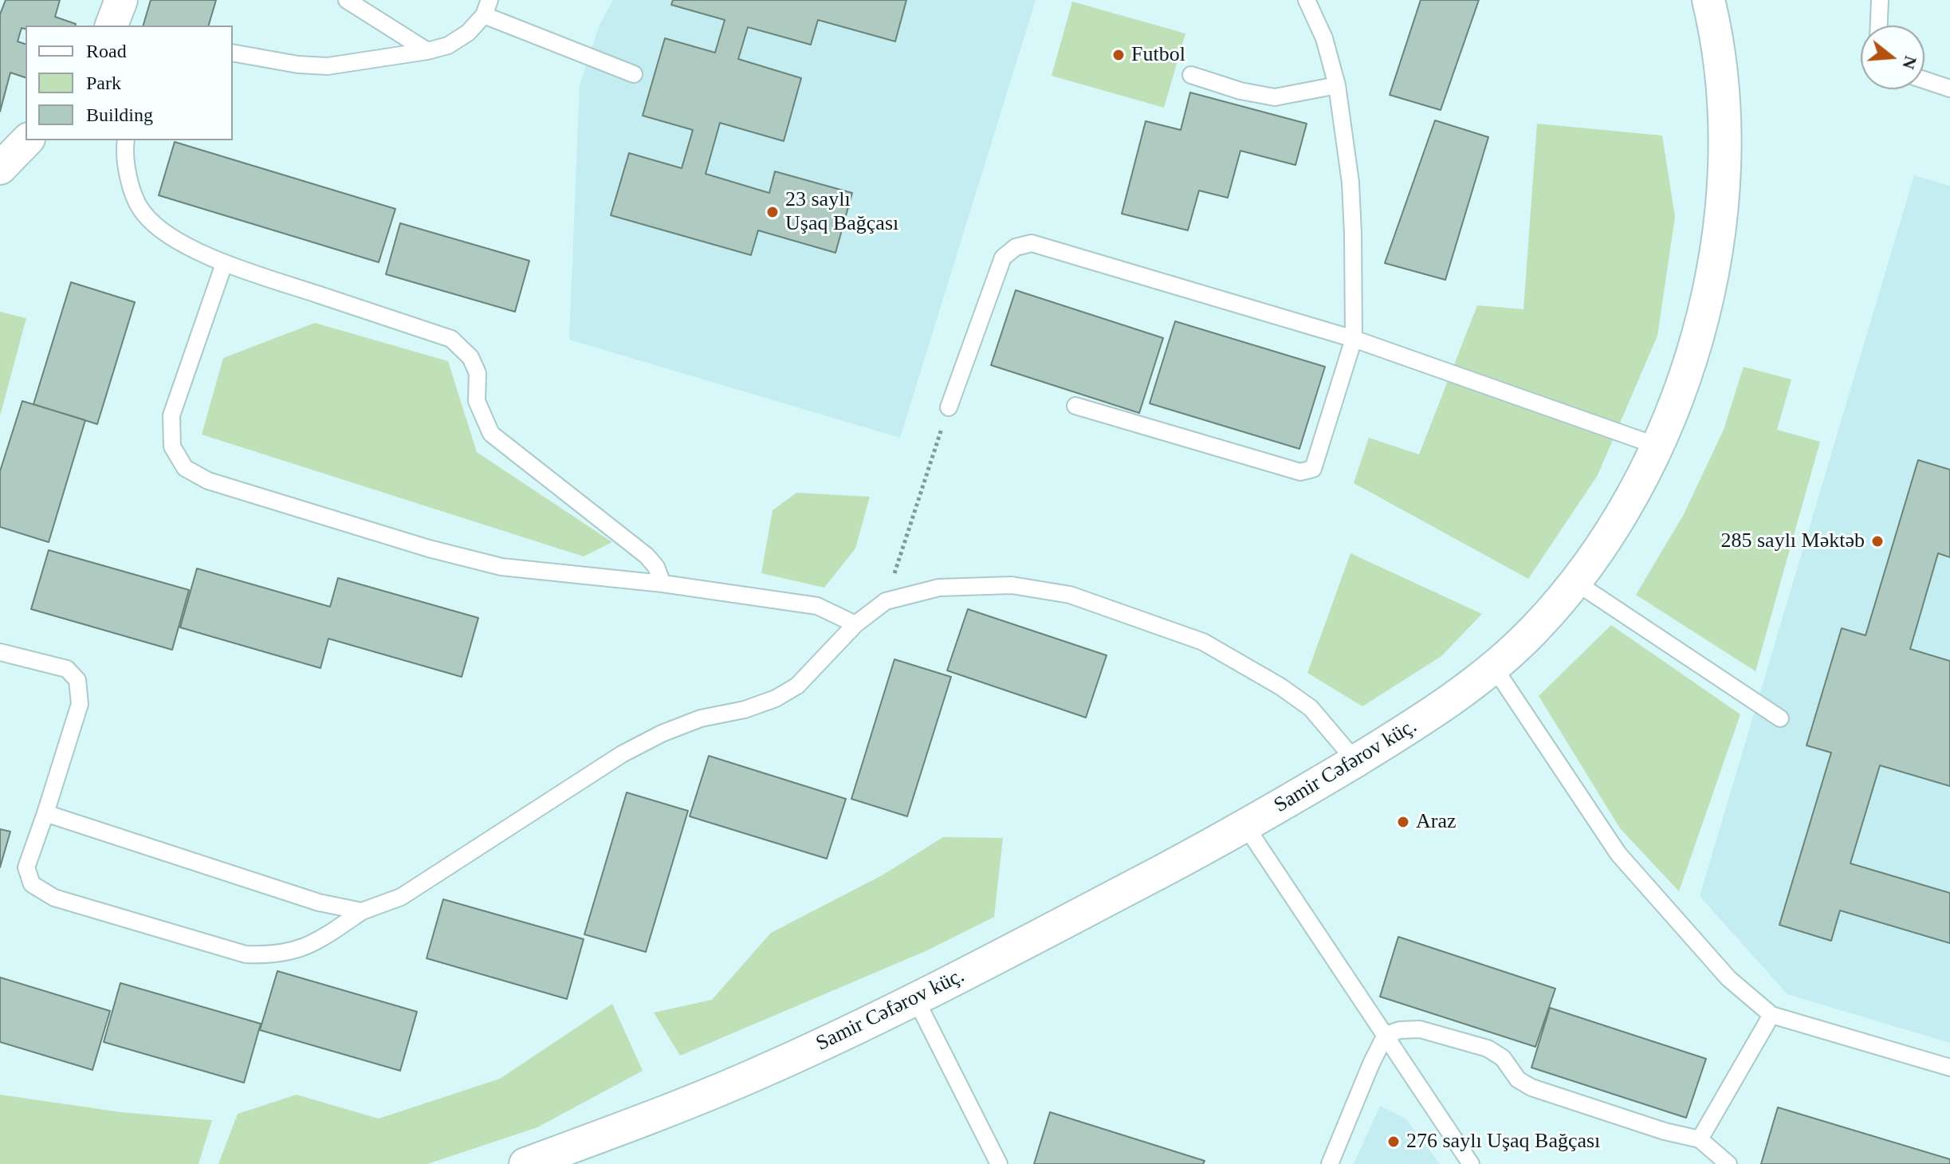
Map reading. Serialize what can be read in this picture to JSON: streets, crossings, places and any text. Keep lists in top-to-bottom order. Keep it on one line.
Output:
{"streets":{"street":["Samir Cəfərov küç."]},"places":["Futbol","23 saylı Uşaq Bağçası","285 saylı Məktəb","Araz","276 saylı Uşaq Bağçası"],"legend":["Road","Park","Building"],"north":"right"}
